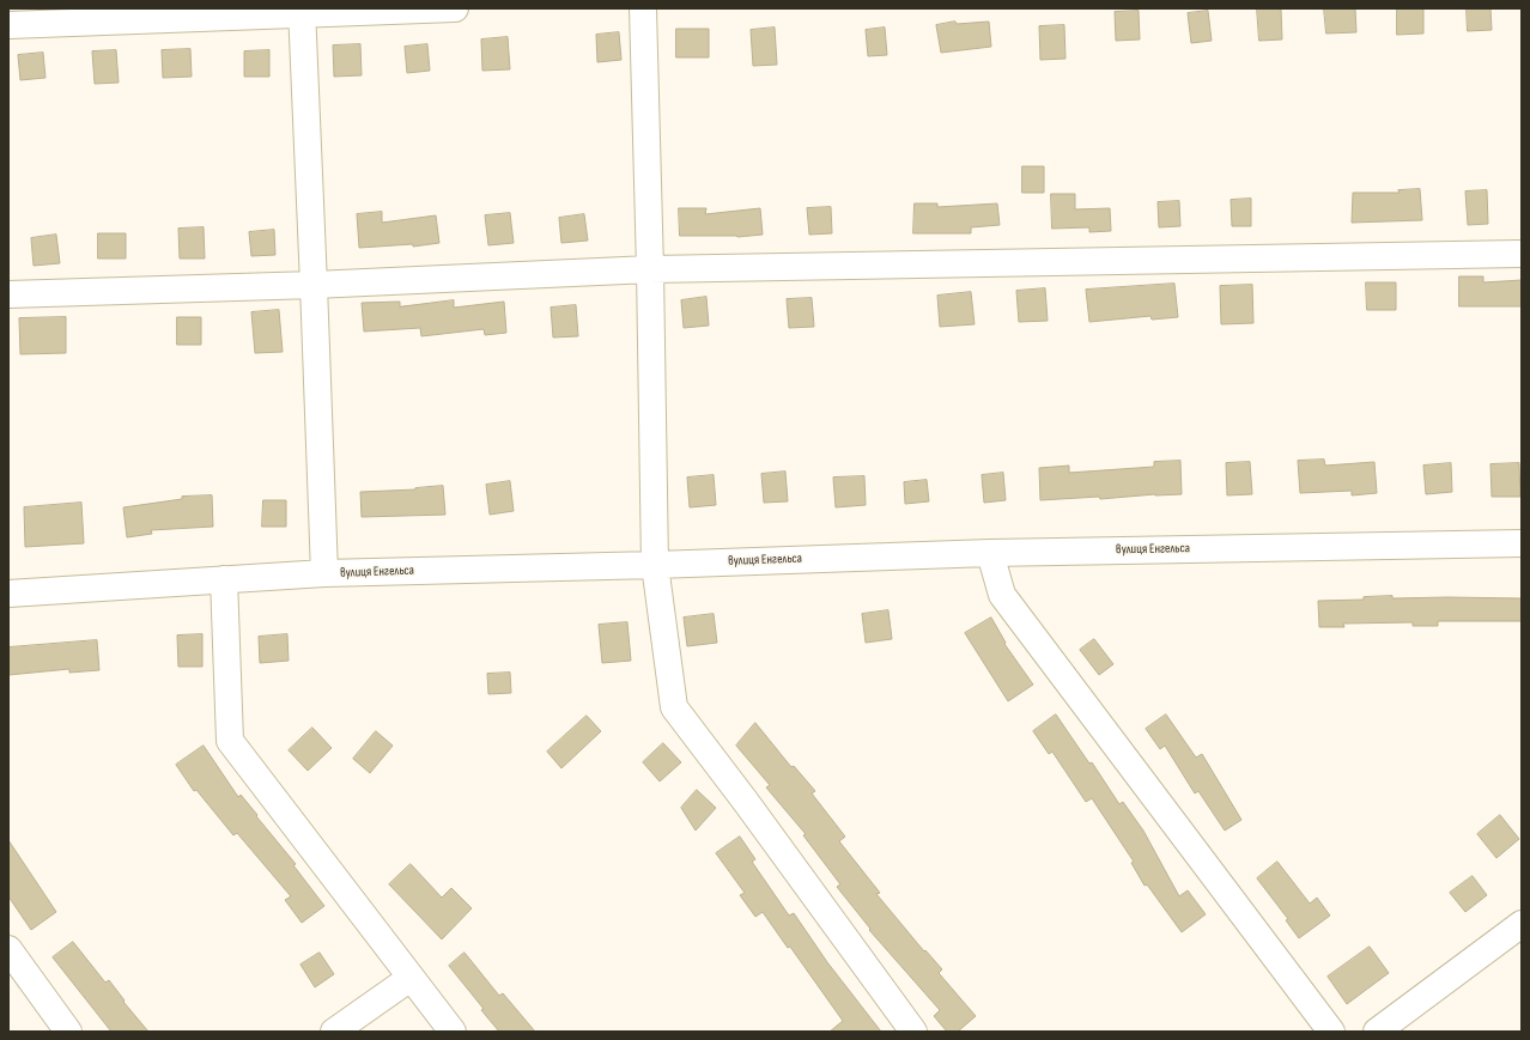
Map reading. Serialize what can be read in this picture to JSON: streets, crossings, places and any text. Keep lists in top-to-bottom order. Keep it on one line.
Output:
{"streets":{"street":["вулиця Енгельса"]}}
